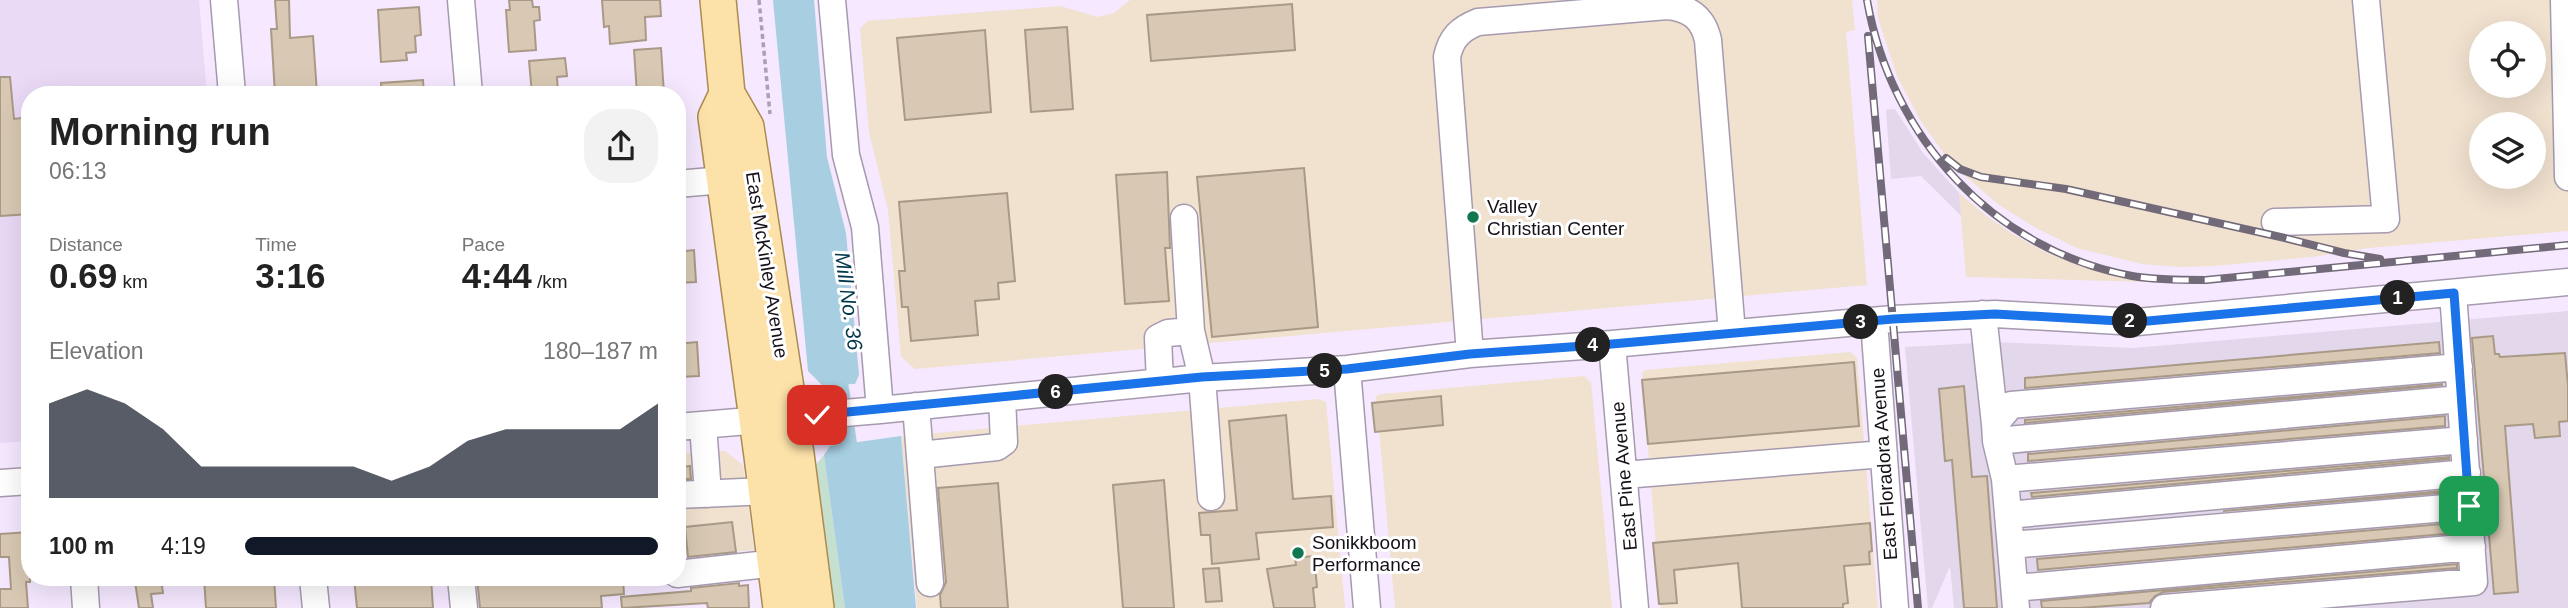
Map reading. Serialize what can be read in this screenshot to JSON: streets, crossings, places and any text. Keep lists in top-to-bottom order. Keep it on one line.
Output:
{"streets":{"main road":["East McKinley Avenue"],"street":["East Floradora Avenue","East Pine Avenue"]},"water":["Mill No. 36"],"places":["Valley Christian Center","Sonikkboom Performance"],"page":{"heading":["Morning run","06:13"],"stats":[["Distance","0.69 km"],["Time","3:16"],["Pace","4:44 /km"]],"pins":["1","2","3","4","5","6"],"chart":["Elevation","180–187 m"],"list":[{"name":"100 m","note":"4:19"}]}}
